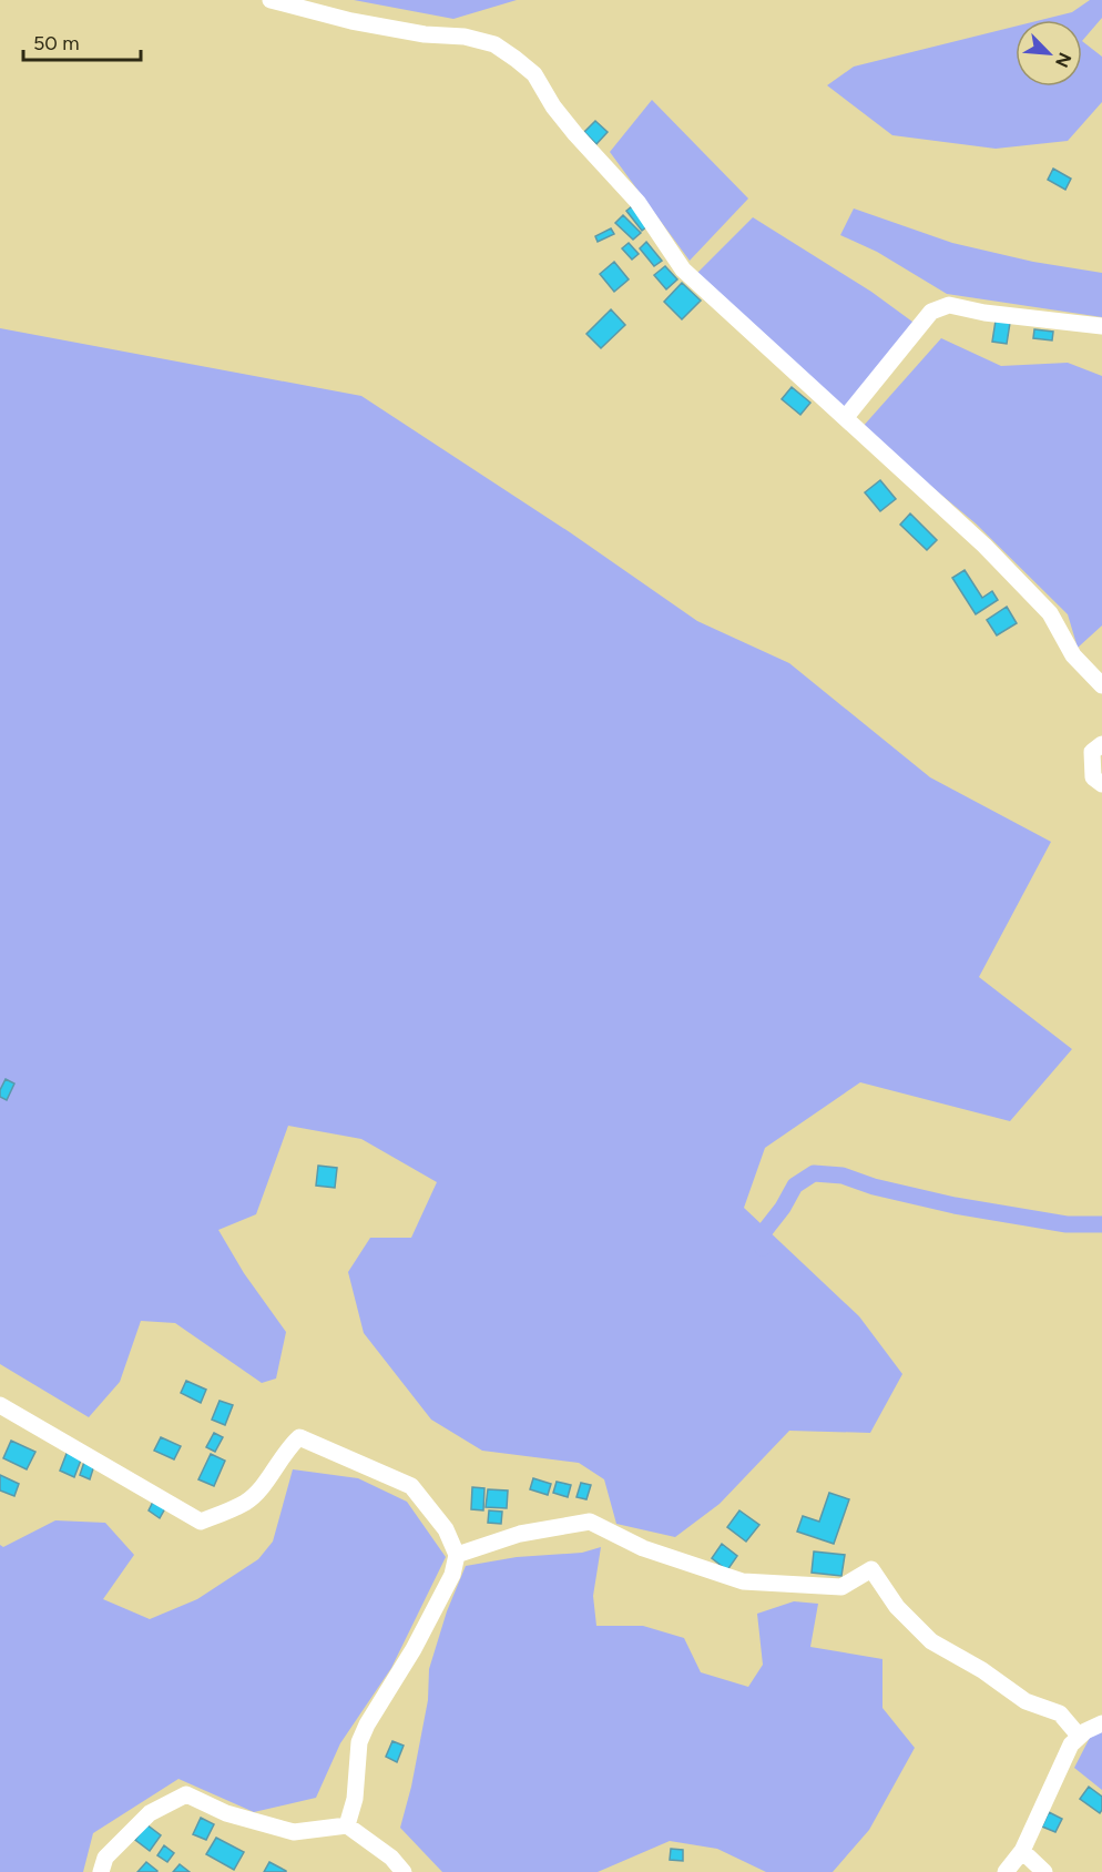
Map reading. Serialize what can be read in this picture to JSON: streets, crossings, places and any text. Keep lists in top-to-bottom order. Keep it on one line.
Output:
{"scale_bar":"50 m","north":"bottom right"}
